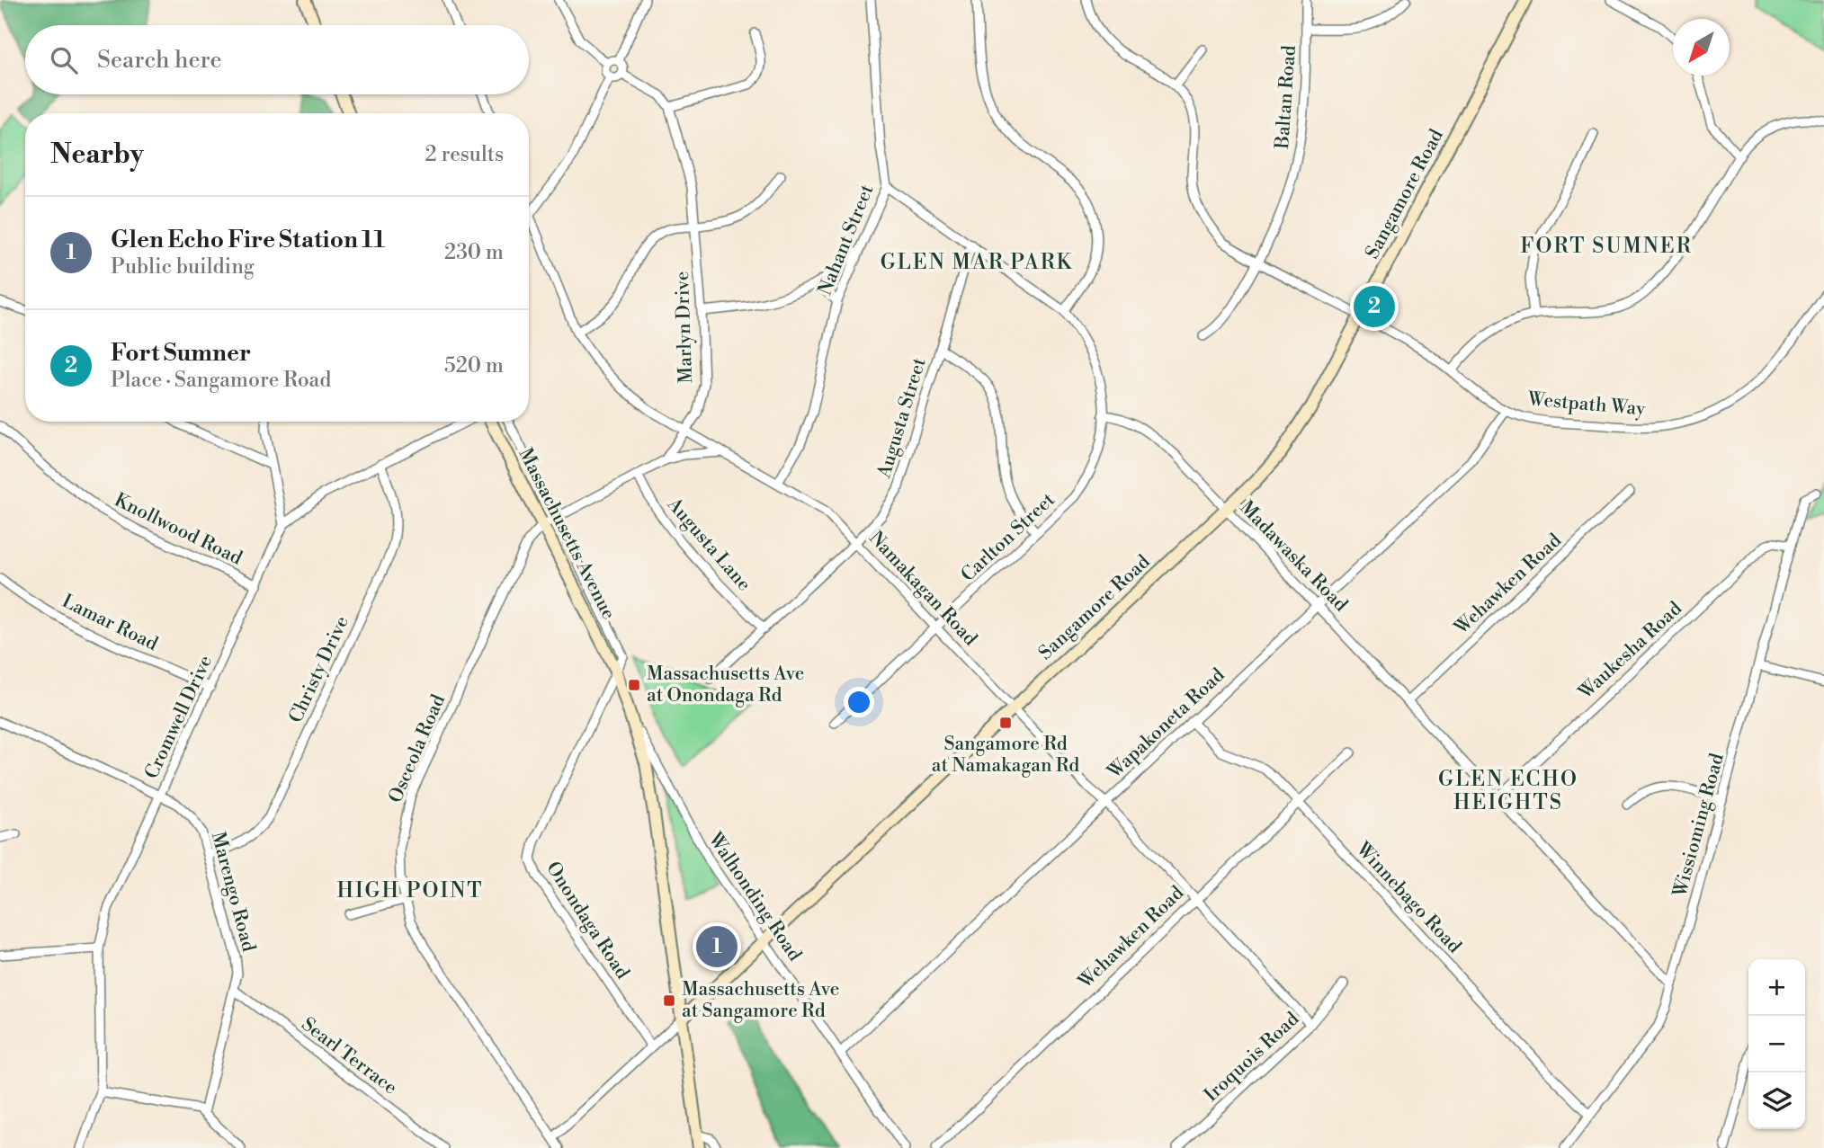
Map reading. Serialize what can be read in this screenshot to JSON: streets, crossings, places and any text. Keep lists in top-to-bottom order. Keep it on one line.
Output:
{"streets":{"street":["Baltan Road","Sangamore Road","Nahant Street","Marlyn Drive","Westpath Way","Augusta Street","Knollwood Road","Massachusetts Avenue","Carlton Street","Augusta Lane","Madawaska Road","Wehawken Road","Namakagan Road","Lamar Road","Waukesha Road","Christy Drive","Cromwell Drive","Wapakoneta Road","Osceola Road","Wissioming Road","Marengo Road","Walhonding Road","Winnebago Road","Onondaga Road","Searl Terrace","Iroquois Road"]},"crossings":[["Baltan Road","Westpath Way"],["Sangamore Road","Westpath Way"],["Sangamore Road","Massachusetts Avenue"],["Sangamore Road","Madawaska Road"],["Sangamore Road","Namakagan Road"],["Sangamore Road","Osceola Road"],["Sangamore Road","Walhonding Road"],["Sangamore Road","Onondaga Road"],["Nahant Street","Namakagan Road"],["Marlyn Drive","Massachusetts Avenue"],["Marlyn Drive","Augusta Lane"],["Marlyn Drive","Namakagan Road"],["Marlyn Drive","Osceola Road"],["Westpath Way","Wapakoneta Road"],["Augusta Street","Augusta Lane"],["Augusta Street","Namakagan Road"],["Knollwood Road","Cromwell Drive"],["Massachusetts Avenue","Osceola Road"],["Massachusetts Avenue","Walhonding Road"],["Massachusetts Avenue","Onondaga Road"],["Carlton Street","Madawaska Road"],["Carlton Street","Namakagan Road"],["Madawaska Road","Wehawken Road"],["Madawaska Road","Waukesha Road"],["Madawaska Road","Wapakoneta Road"],["Madawaska Road","Wissioming Road"],["Wehawken Road","Namakagan Road"],["Wehawken Road","Winnebago Road"],["Namakagan Road","Wapakoneta Road"],["Namakagan Road","Iroquois Road"],["Lamar Road","Cromwell Drive"],["Waukesha Road","Wissioming Road"],["Christy Drive","Cromwell Drive"],["Christy Drive","Marengo Road"],["Cromwell Drive","Marengo Road"],["Wapakoneta Road","Walhonding Road"],["Wapakoneta Road","Winnebago Road"],["Wissioming Road","Winnebago Road"],["Marengo Road","Searl Terrace"]],"districts":["FORT SUMNER","GLEN MAR PARK","GLEN ECHO HEIGHTS","HIGH POINT"],"places":{"transit":["Massachusetts Ave at Onondaga Rd","Sangamore Rd at Namakagan Rd","Massachusetts Ave at Sangamore Rd"]},"north":"bottom left","page":{"search":"Search here","heading":["Nearby","2 results"],"list":[{"mark":"1","name":"Glen Echo Fire Station 11","note":"Public building","value":"230 m"},{"mark":"2","name":"Fort Sumner","note":"Place · Sangamore Road","value":"520 m"}],"pins":["2","1"],"map_buttons":["+","−"]}}
